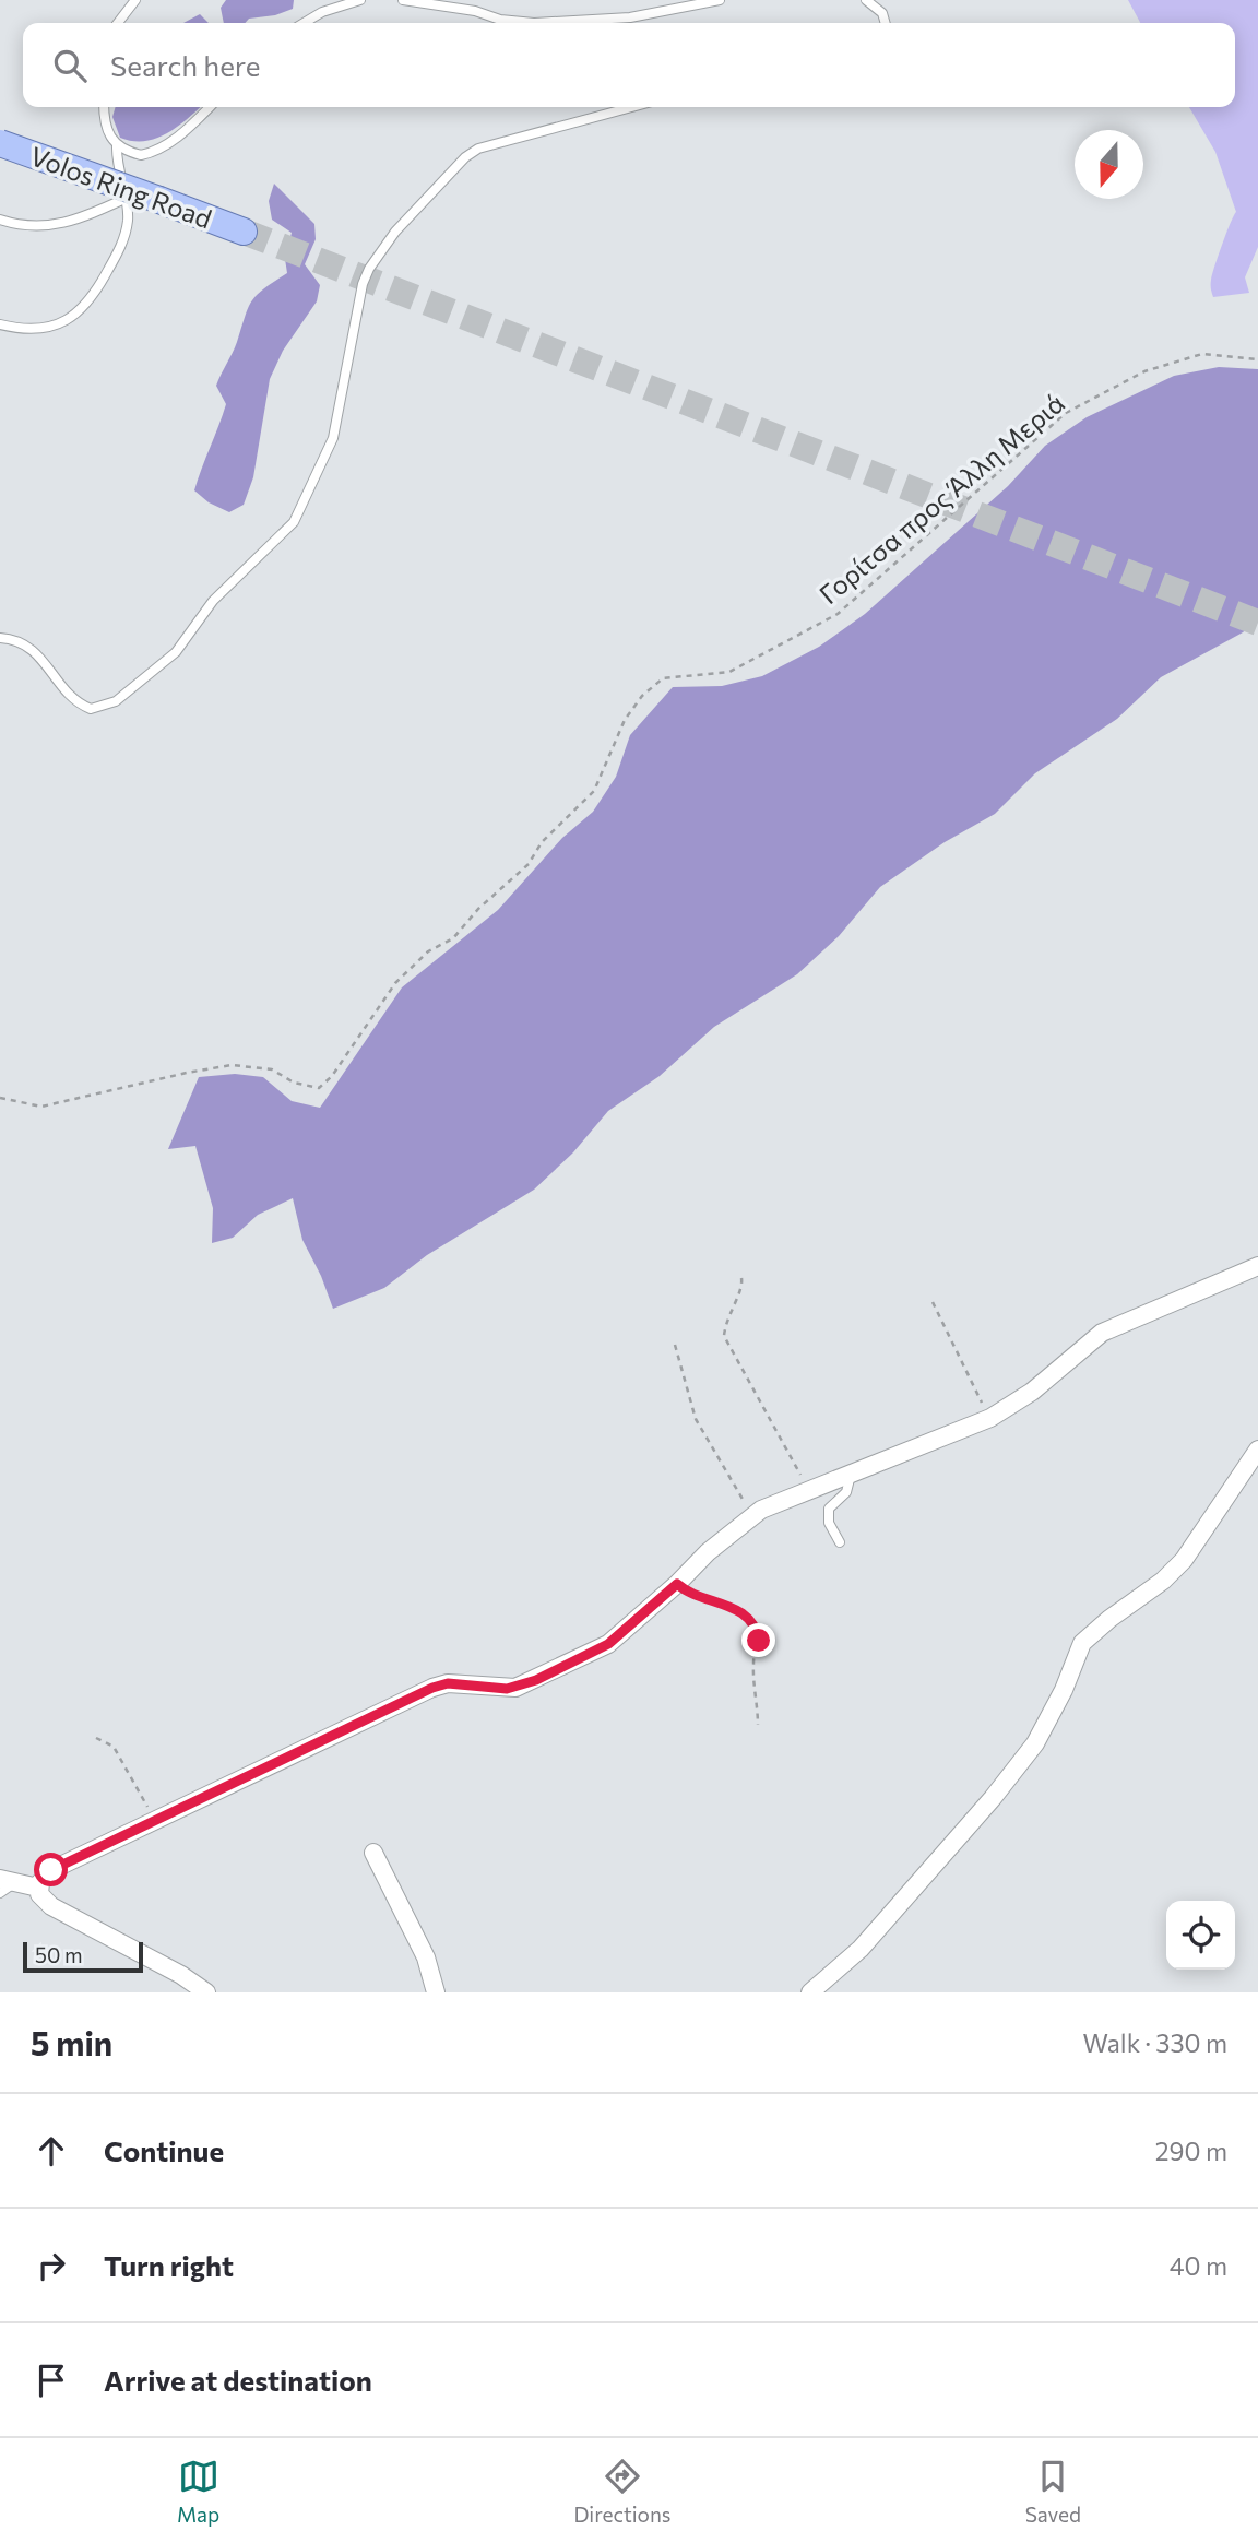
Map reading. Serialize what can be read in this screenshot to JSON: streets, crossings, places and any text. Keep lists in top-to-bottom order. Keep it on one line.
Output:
{"streets":{"main road":["Volos Ring Road"],"path":["Γορίτσα προς Άλλη Μεριά"]},"scale_bar":"50 m","north":"bottom","page":{"search":"Search here","scale":"50 m","heading":["5 min","Walk · 330 m"],"list":[["Continue","290 m"],["Turn right","40 m"],"Arrive at destination"],"nav":["Map","Directions","Saved"]}}
